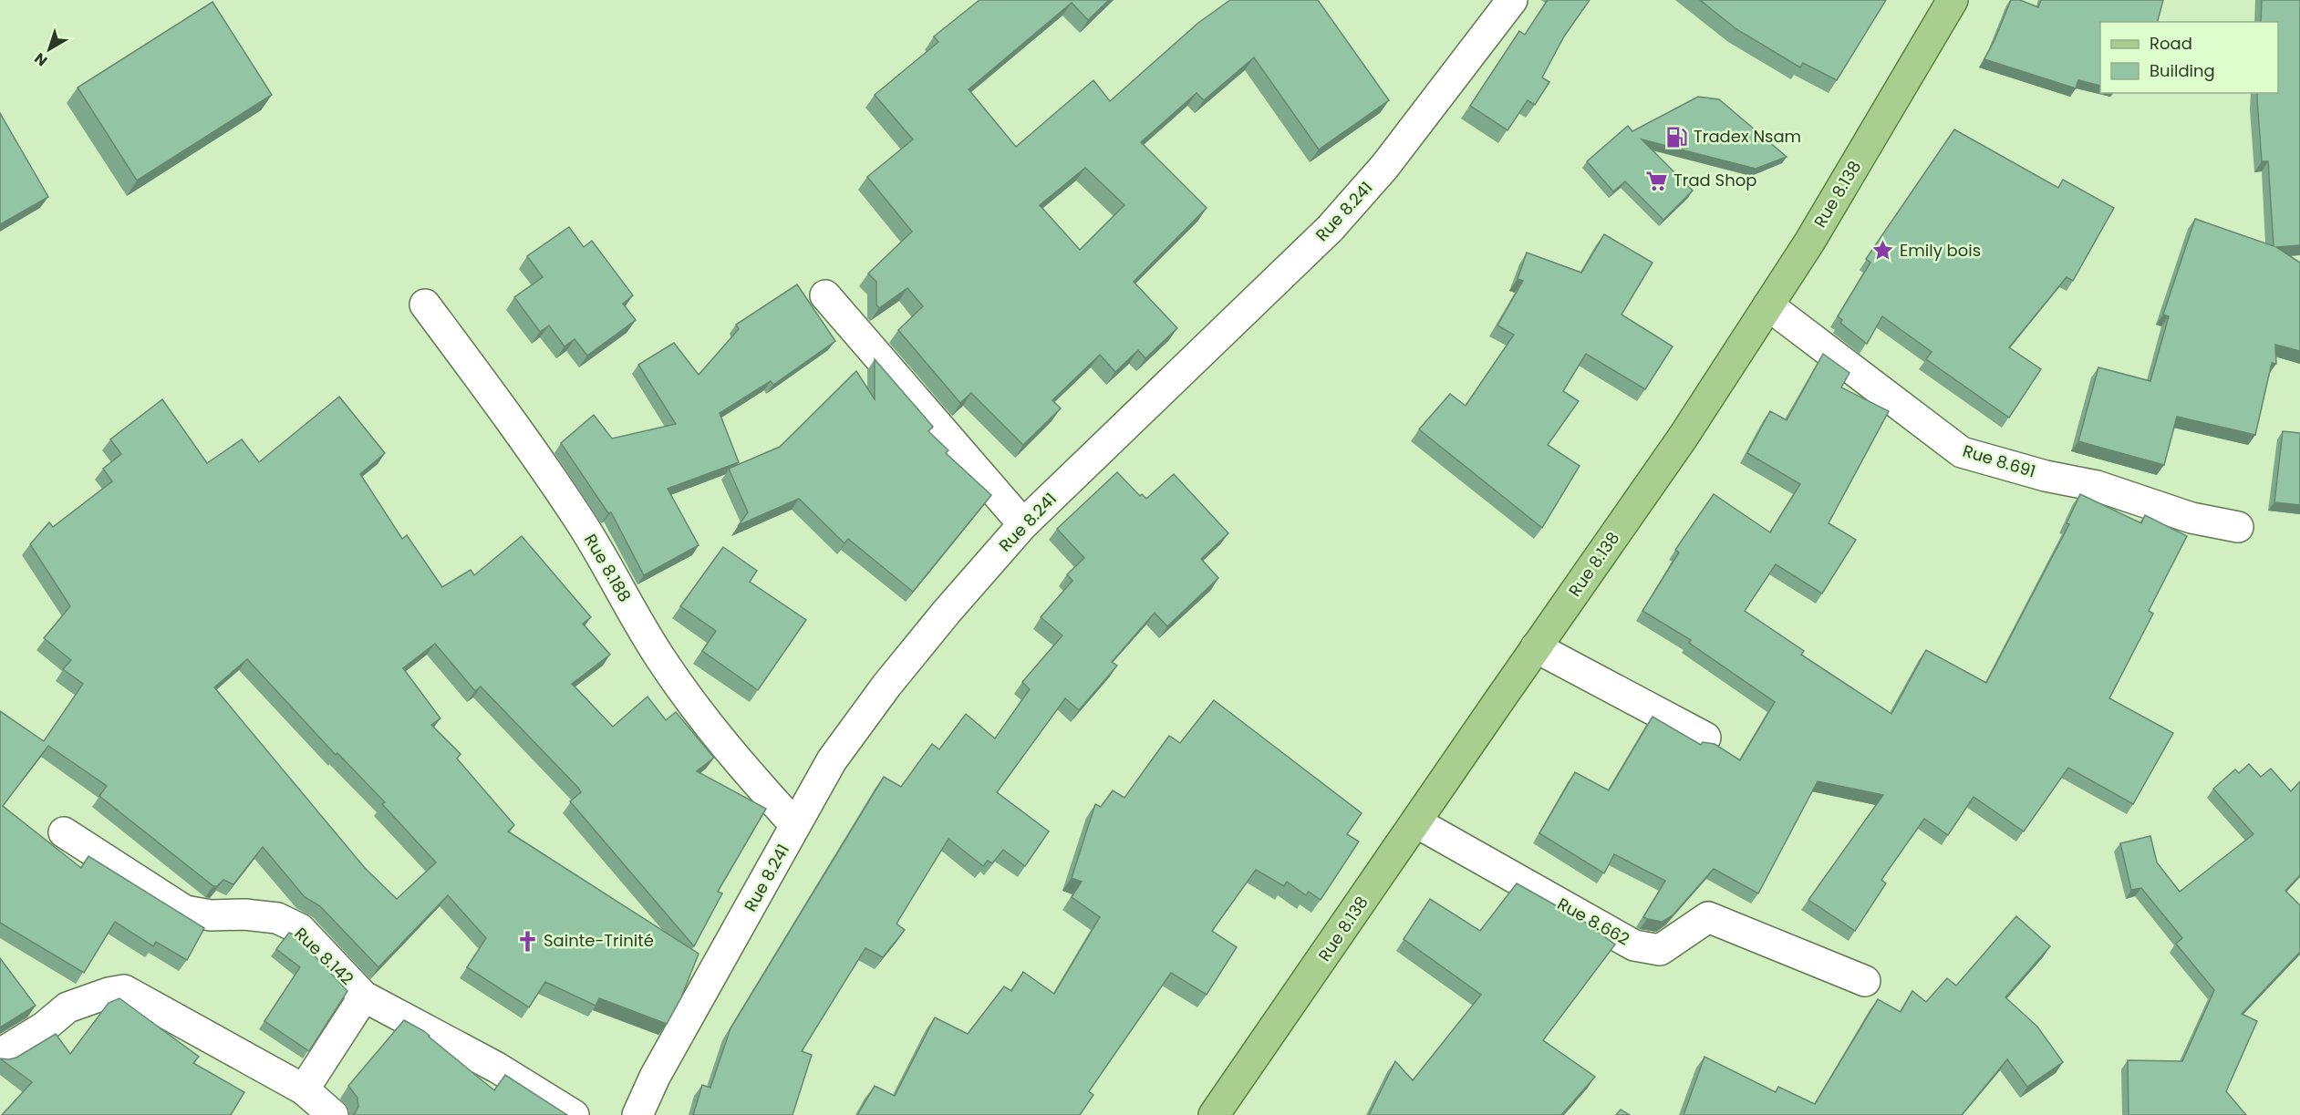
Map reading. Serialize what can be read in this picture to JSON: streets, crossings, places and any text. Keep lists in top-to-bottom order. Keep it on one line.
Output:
{"streets":{"main road":["Rue 8.138"],"street":["Rue 8.241","Rue 8.691","Rue 8.188","Rue 8.662","Rue 8.142"]},"crossings":[["Rue 8.138","Rue 8.691"],["Rue 8.138","Rue 8.662"],["Rue 8.241","Rue 8.188"]],"places":{"fuel station":["Tradex Nsam"],"supermarket":["Trad Shop"],"place":["Emily bois"],"church":["Sainte-Trinité"]},"legend":["Road","Building"],"north":"bottom left"}
